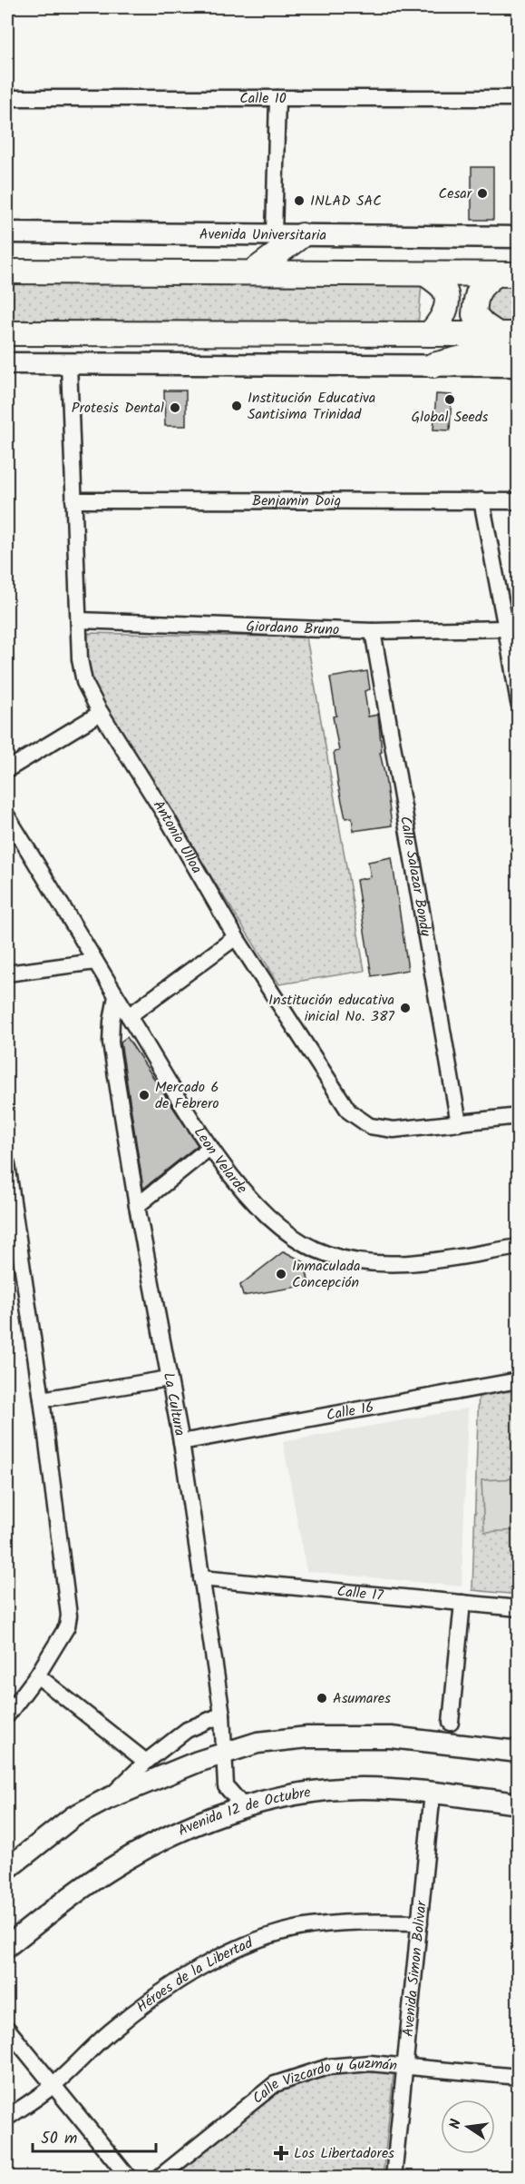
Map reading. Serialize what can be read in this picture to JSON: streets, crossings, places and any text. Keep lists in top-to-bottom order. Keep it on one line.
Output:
{"streets":{"main road":["Avenida Universitaria","Avenida 12 de Octubre"],"street":["Calle 10","Benjamin Doig","Giordano Bruno","Antonio Ulloa","Calle Salazar Bondy","Leon Velarde","La Cultura","Calle 16","Calle 17","Avenida Simon Bolivar","Héroes de la Libertad","Calle Vizcardo y Guzmán"]},"crossings":[["Benjamin Doig","Antonio Ulloa"],["Giordano Bruno","Antonio Ulloa"],["Giordano Bruno","Calle Salazar Bondy"],["Antonio Ulloa","Calle Salazar Bondy"],["Leon Velarde","La Cultura"],["La Cultura","Calle 16"],["La Cultura","Calle 17"],["La Cultura","Avenida 12 de Octubre"],["Avenida 12 de Octubre","Avenida Simon Bolivar"],["Avenida Simon Bolivar","Héroes de la Libertad"],["Avenida Simon Bolivar","Calle Vizcardo y Guzmán"]],"places":{"other":["Cesar","INLAD SAC","Global Seeds","Institución Educativa Santisima Trinidad","Protesis Dental","Institución educativa inicial No. 387","Mercado 6 de Febrero","Inmaculada Concepción","Asumares"],"health":["Los Libertadores"]},"scale_bar":"50 m","north":"left"}
